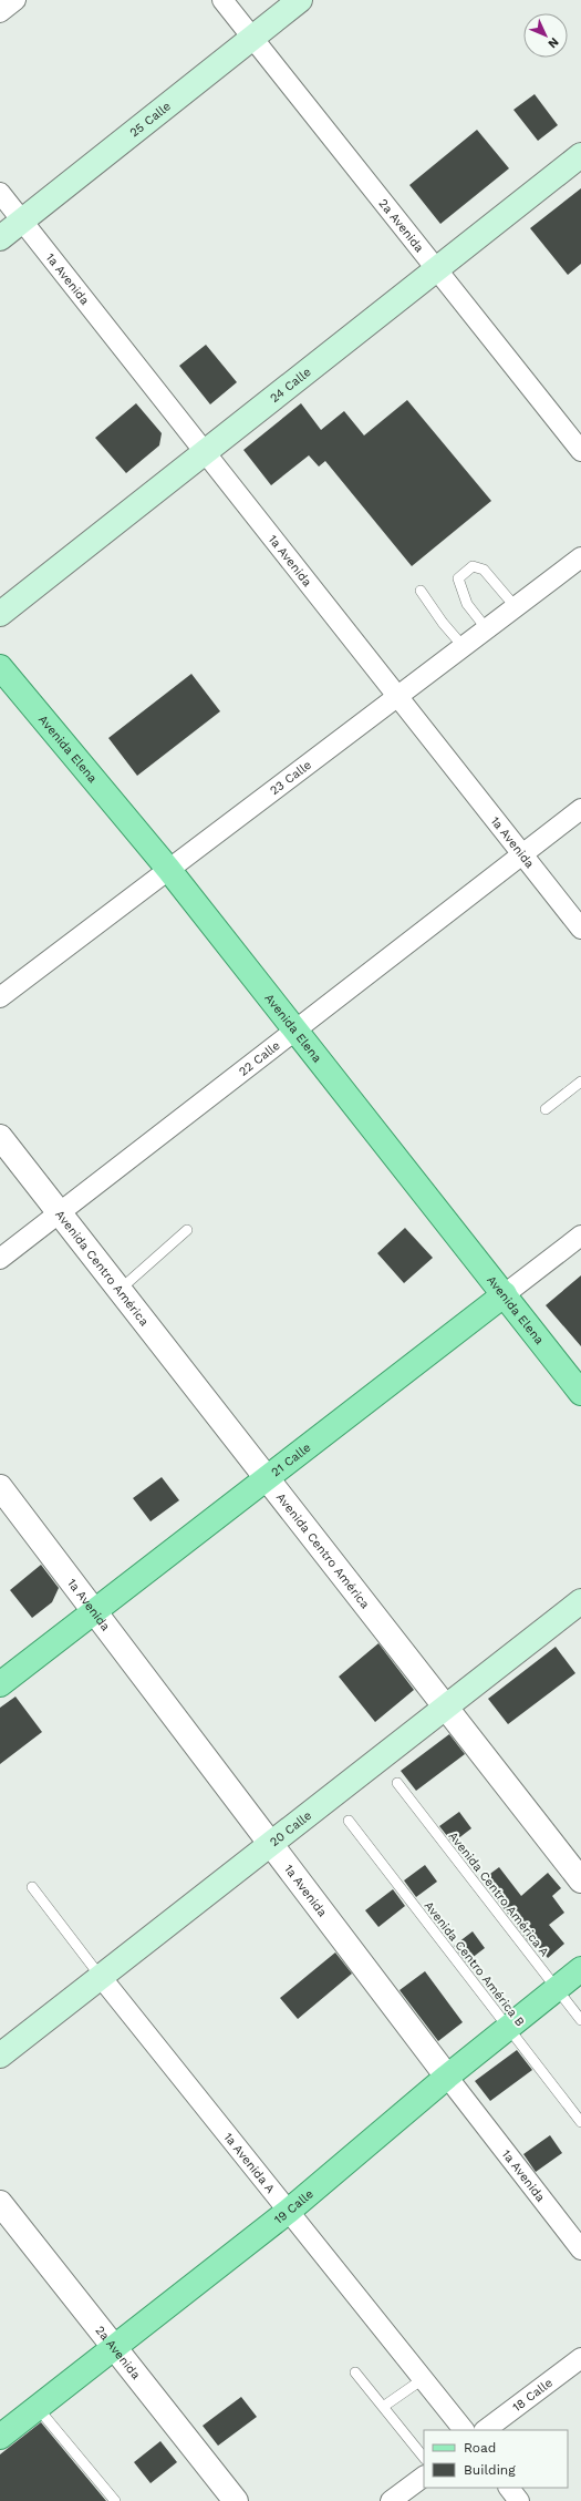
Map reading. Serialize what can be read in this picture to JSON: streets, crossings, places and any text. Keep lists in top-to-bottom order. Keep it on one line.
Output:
{"streets":{"main road":["25 Calle","24 Calle","Avenida Elena","21 Calle","20 Calle","19 Calle"],"street":["2a Avenida","1a Avenida","23 Calle","22 Calle","Avenida Centro América","1a Avenida A","18 Calle"],"lane":["Avenida Centro América A","Avenida Centro América B"]},"crossings":[["25 Calle","2a Avenida"],["25 Calle","1a Avenida"],["2a Avenida","24 Calle"],["2a Avenida","19 Calle"],["1a Avenida","24 Calle"],["1a Avenida","23 Calle"],["1a Avenida","22 Calle"],["1a Avenida","21 Calle"],["1a Avenida","20 Calle"],["1a Avenida","19 Calle"],["Avenida Elena","23 Calle"],["Avenida Elena","22 Calle"],["Avenida Elena","21 Calle"],["22 Calle","Avenida Centro América"],["Avenida Centro América","21 Calle"],["Avenida Centro América","20 Calle"],["20 Calle","1a Avenida A"],["Avenida Centro América A","19 Calle"],["Avenida Centro América B","19 Calle"],["1a Avenida A","19 Calle"]],"legend":["Road","Building"],"north":"bottom right"}
